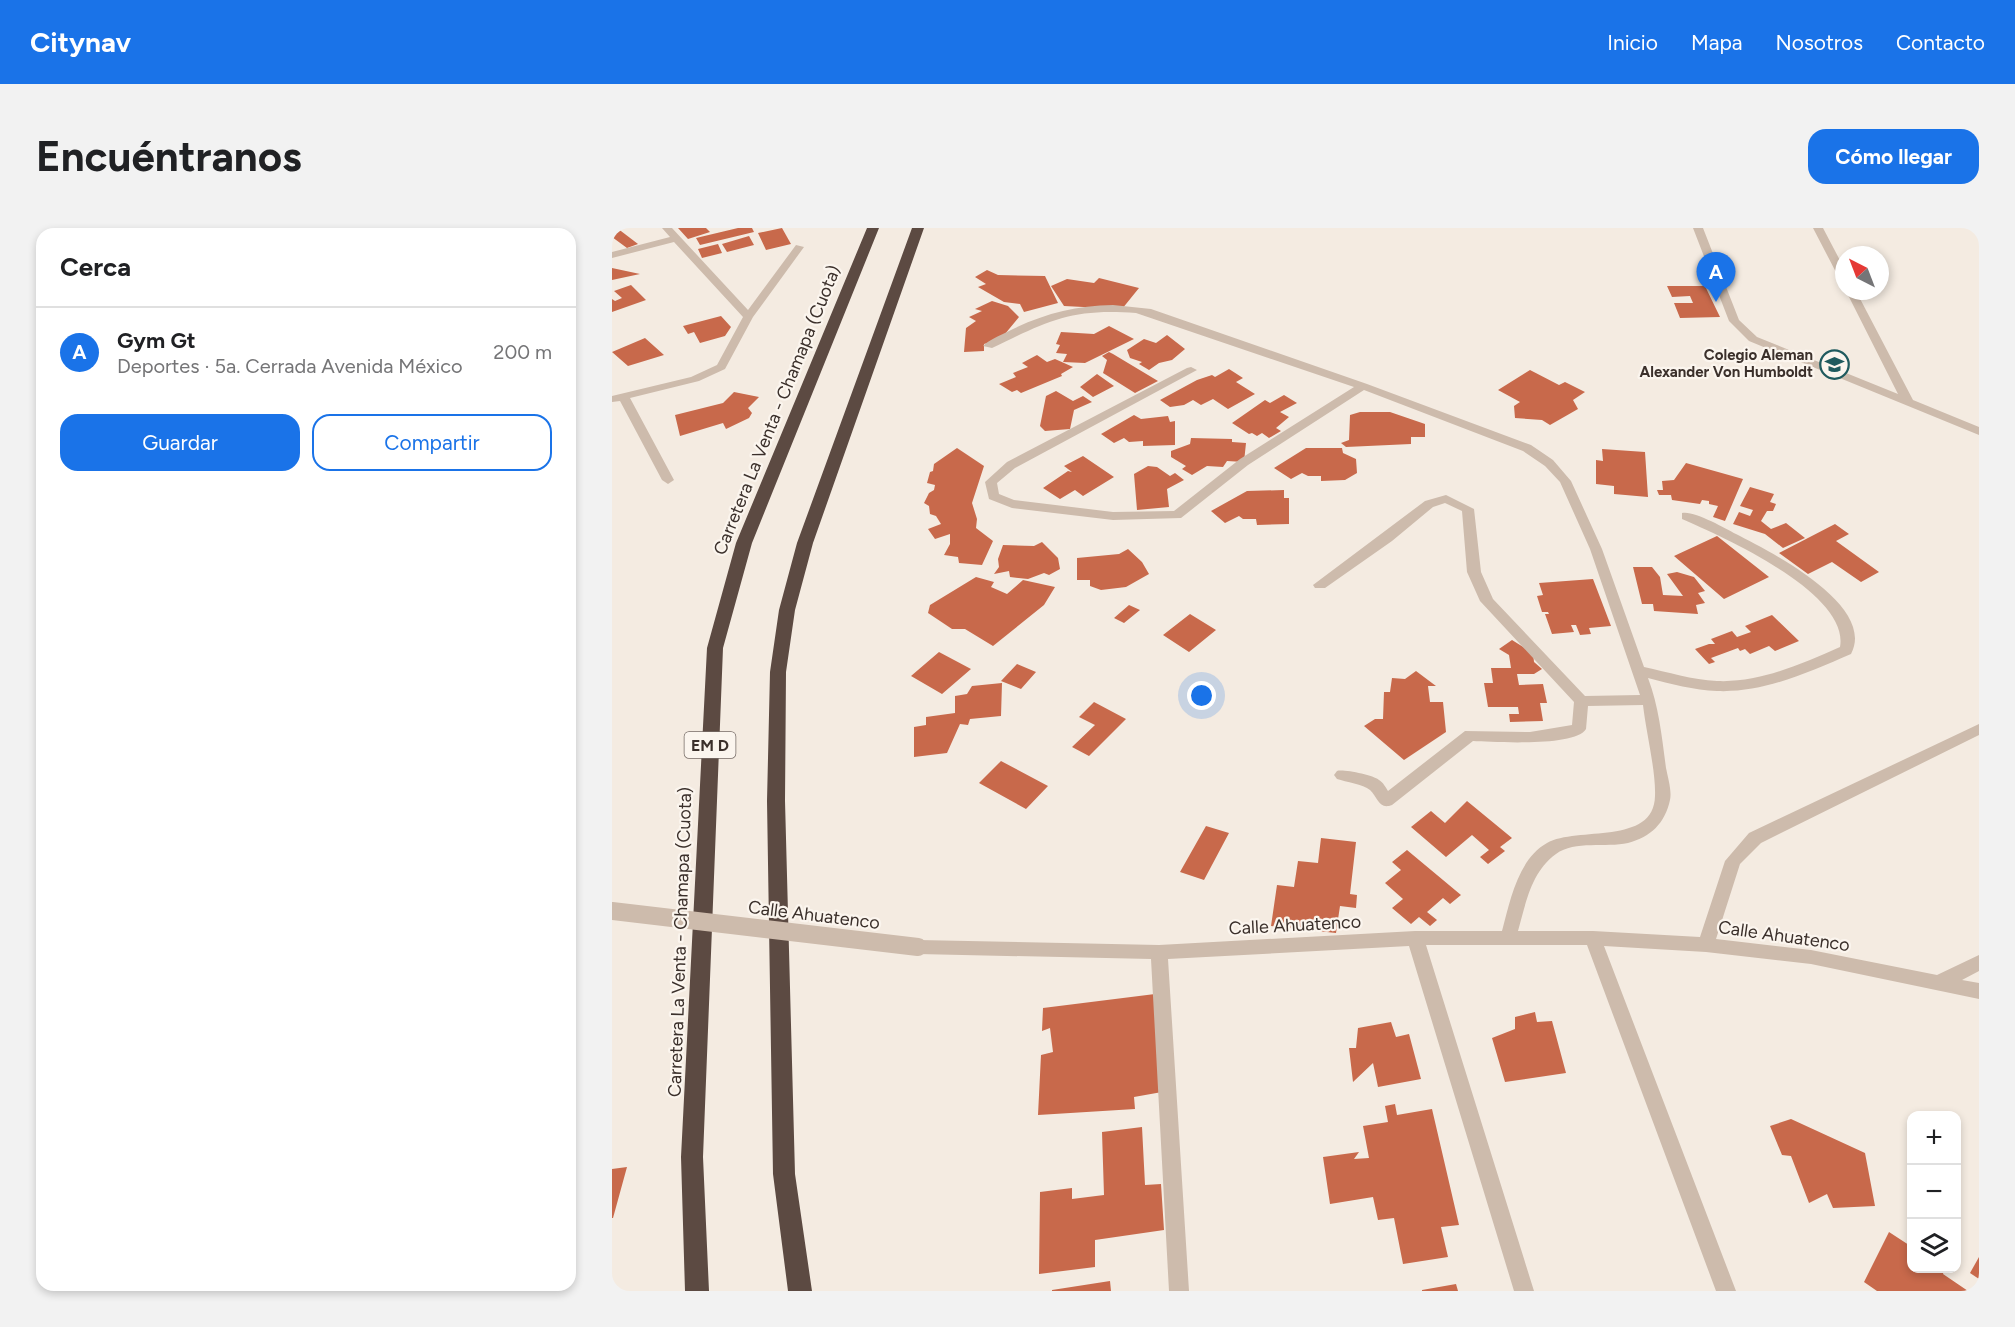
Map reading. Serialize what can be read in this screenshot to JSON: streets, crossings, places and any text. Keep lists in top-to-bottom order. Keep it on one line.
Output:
{"streets":{"highway":["Carretera La Venta - Chamapa (Cuota)","EM D"],"street":["Calle Ahuatenco"]},"places":{"school or university":["Colegio Aleman Alexander Von Humboldt"]},"north":"top left","page":{"header":"Citynav","nav":["Inicio","Mapa","Nosotros","Contacto"],"buttons":["Cómo llegar",["Guardar","Compartir"]],"title":"Encuéntranos","heading":"Cerca","pins":"A","list":[{"mark":"A","name":"Gym Gt","note":"Deportes · 5a. Cerrada Avenida México","value":"200 m"}],"map_buttons":["+","−"]}}
